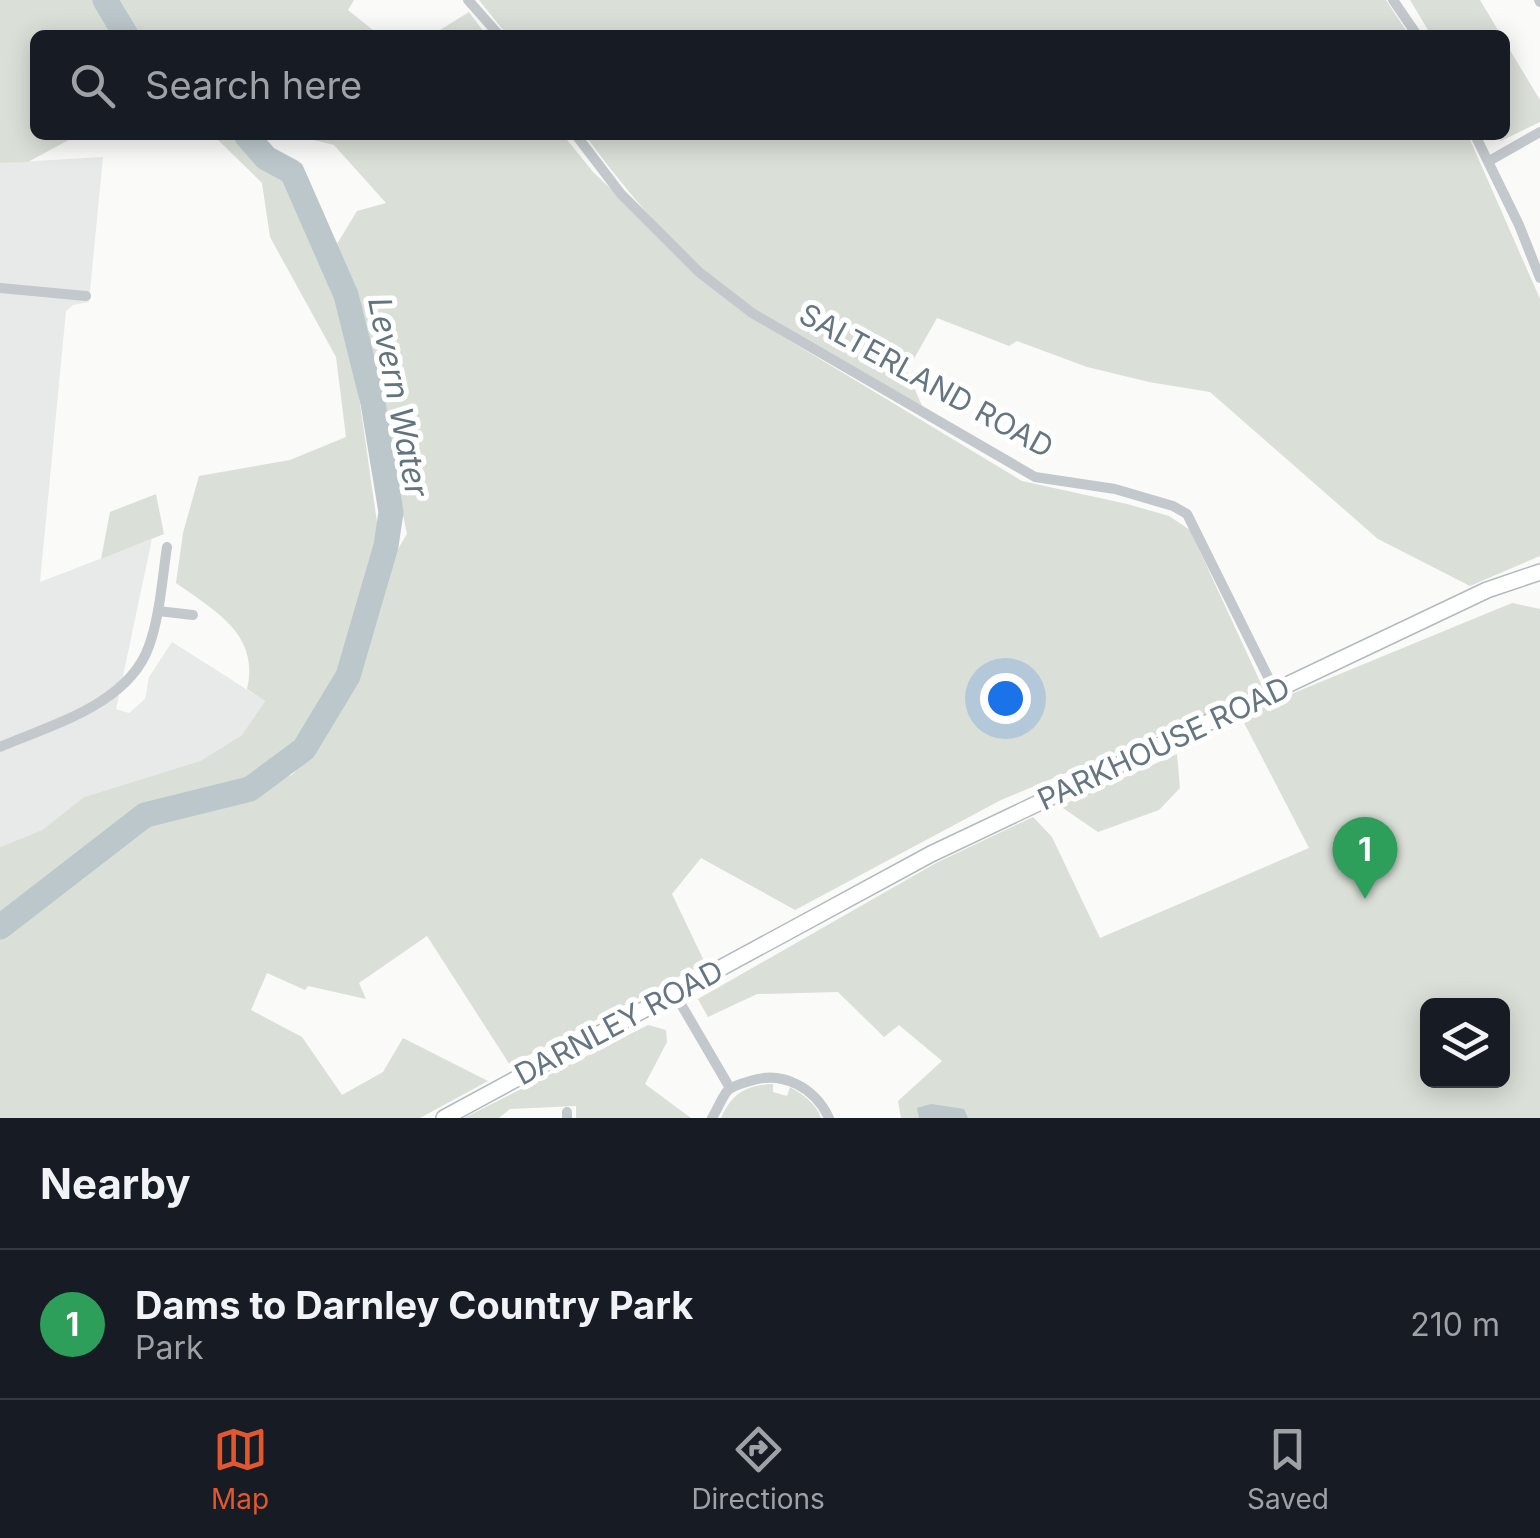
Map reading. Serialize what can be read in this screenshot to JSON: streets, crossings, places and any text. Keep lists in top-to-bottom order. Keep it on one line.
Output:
{"streets":{"main road":["PARKHOUSE ROAD","DARNLEY ROAD"],"street":["SALTERLAND ROAD"]},"crossings":[["SALTERLAND ROAD","PARKHOUSE ROAD"],["PARKHOUSE ROAD","DARNLEY ROAD"]],"water":["Levern Water"],"page":{"search":"Search here","pins":"1","heading":"Nearby","list":[{"mark":"1","name":"Dams to Darnley Country Park","note":"Park","value":"210 m"}],"nav":["Map","Directions","Saved"]}}
